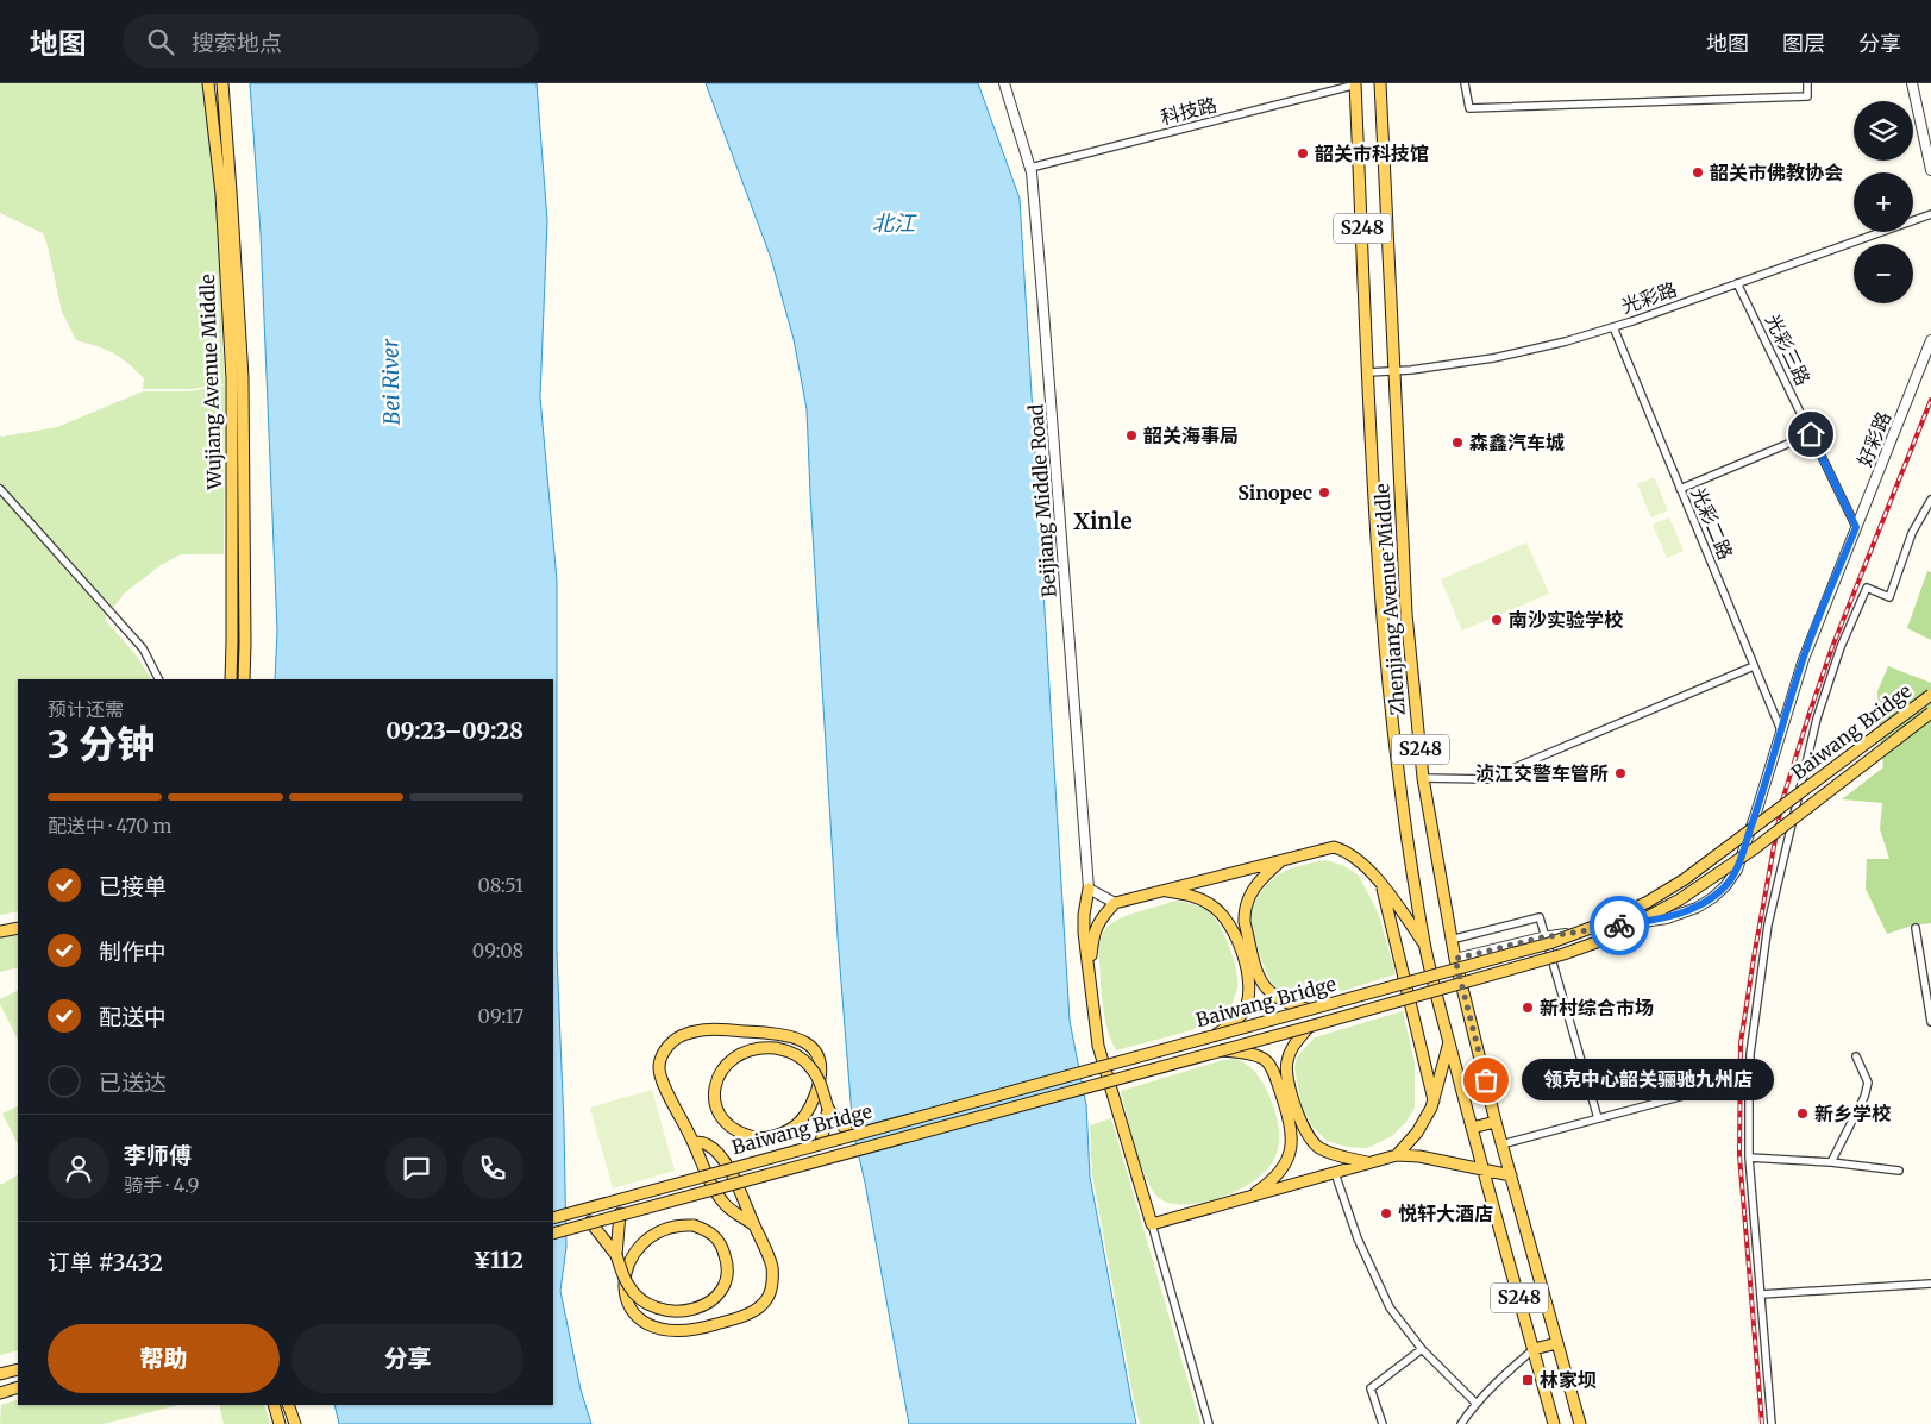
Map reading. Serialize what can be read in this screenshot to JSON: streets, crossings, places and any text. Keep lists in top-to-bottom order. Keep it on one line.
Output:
{"streets":{"main road":["S248","Wujiang Avenue Middle","Zhenjiang Avenue Middle","Baiwang Bridge"],"street":["科技路","光彩路","光彩三路","好彩路","Beijiang Middle Road","光彩二路"]},"crossings":[["科技路","Beijiang Middle Road"],["科技路","Zhenjiang Avenue Middle"],["S248","Zhenjiang Avenue Middle"],["光彩路","光彩三路"],["光彩路","光彩二路"],["光彩路","Zhenjiang Avenue Middle"],["光彩三路","好彩路"],["好彩路","光彩二路"],["好彩路","Zhenjiang Avenue Middle"]],"districts":["Xinle"],"water":["北江","Bei River"],"places":{"other":["韶关市科技馆","韶关市佛教协会","韶关海事局","森鑫汽车城","Sinopec","南沙实验学校","浈江交警车管所","新村综合市场","领克中心韶关骊驰九州店","新乡学校","悦轩大酒店"],"transit":["林家坝"]},"page":{"header":"地图","search":"搜索地点","nav":["地图","图层","分享"],"map_buttons":["+","−"],"heading":["3 分钟","预计还需","09:23–09:28"],"panel":["李师傅","骑手 · 4.9","订单 #3432","¥112"],"bar":"配送中 · 470 m","list":[["已接单","08:51"],["制作中","09:08"],["配送中","09:17"],"已送达"],"bubble":"领克中心韶关骊驰九州店","buttons":["帮助","分享"]}}
